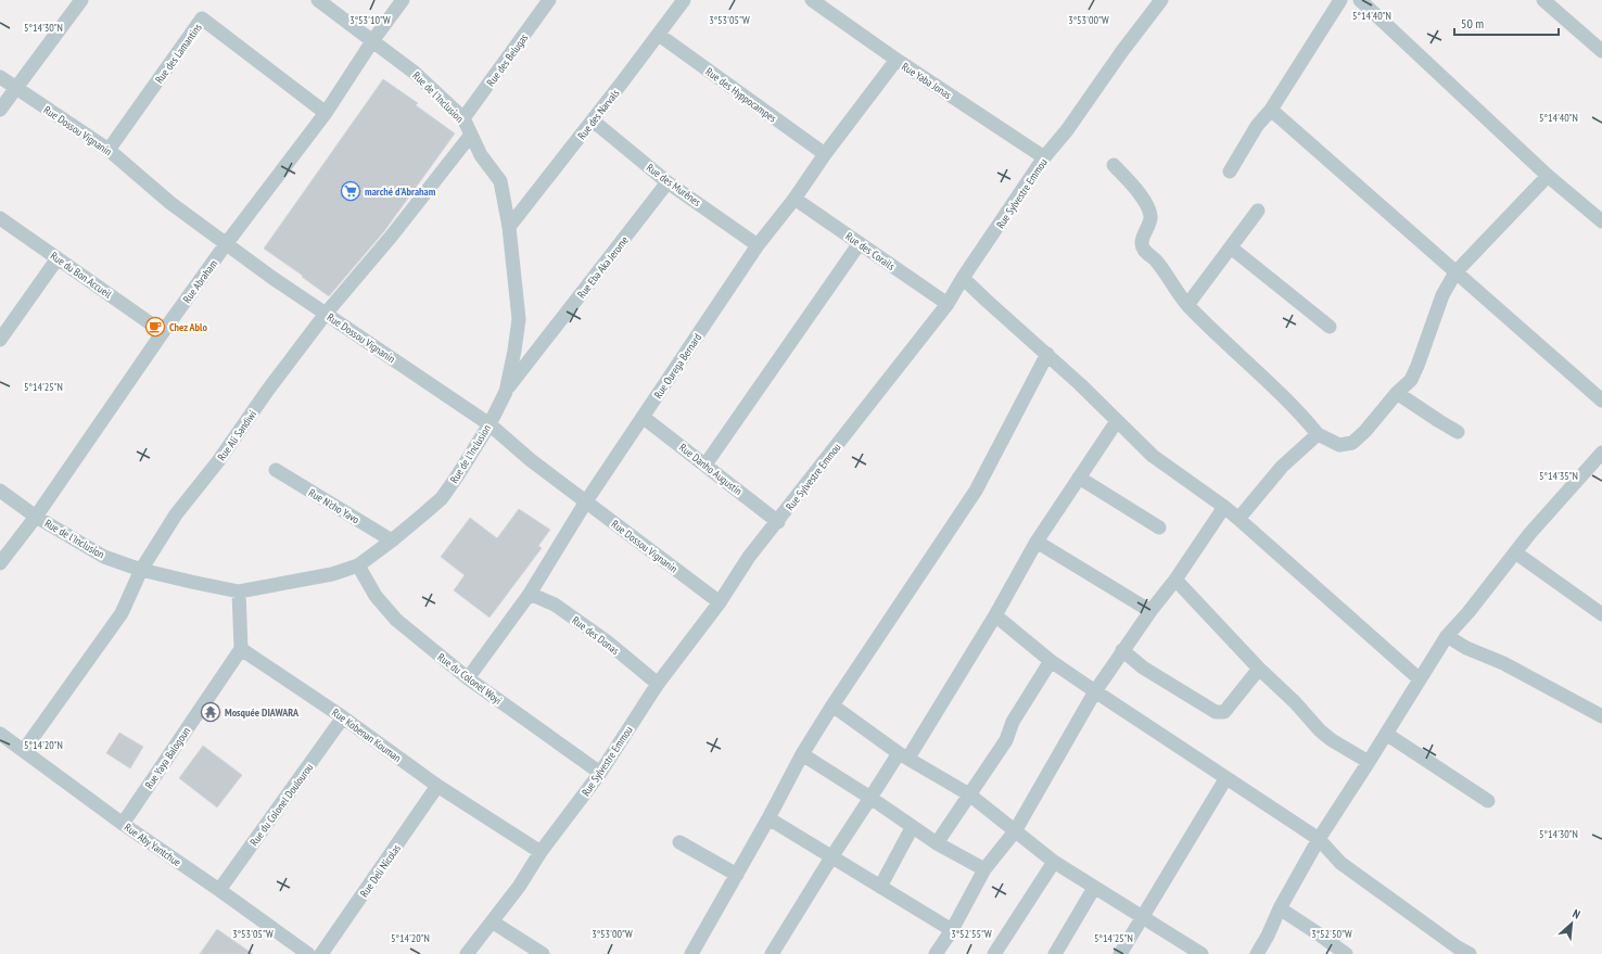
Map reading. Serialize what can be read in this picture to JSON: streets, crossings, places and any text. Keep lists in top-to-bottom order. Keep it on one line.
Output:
{"streets":{"street":["Rue des Lamantins","Rue des Belugas","Rue Yaba Jonas","Rue des Hyppocampes","Rue de l'Inclusion","Rue des Narvals","Rue Dossou Vignanin","Rue des Murênes","Rue Sylvestre Emmou","Rue des Corails","Rue Eba Aka Jerome","Rue du Bon Accueil","Rue Abraham","Rue Ourega Bernard","Rue Ali Sandiwi","Rue Danho Augustin","Rue N'cho Yavo","Rue des Donas","Rue du Colonel Woyi","Rue Kobenan Kouman","Rue Yaya Balogoun","Rue du Colonel Doulourou","Rue Aby Yantchue","Rue Deli Nicolas"]},"crossings":[["Rue des Lamantins","Rue Dossou Vignanin"],["Rue des Lamantins","Rue Abraham"],["Rue des Belugas","Rue de l'Inclusion"],["Rue Yaba Jonas","Rue Sylvestre Emmou"],["Rue Yaba Jonas","Rue Ourega Bernard"],["Rue des Hyppocampes","Rue des Narvals"],["Rue des Hyppocampes","Rue Ourega Bernard"],["Rue de l'Inclusion","Rue des Narvals"],["Rue de l'Inclusion","Rue Dossou Vignanin"],["Rue de l'Inclusion","Rue Eba Aka Jerome"],["Rue de l'Inclusion","Rue Abraham"],["Rue de l'Inclusion","Rue Ali Sandiwi"],["Rue de l'Inclusion","Rue N'cho Yavo"],["Rue de l'Inclusion","Rue du Colonel Woyi"],["Rue des Narvals","Rue des Murênes"],["Rue Dossou Vignanin","Rue Sylvestre Emmou"],["Rue Dossou Vignanin","Rue Abraham"],["Rue Dossou Vignanin","Rue Ourega Bernard"],["Rue Dossou Vignanin","Rue Ali Sandiwi"],["Rue des Murênes","Rue Eba Aka Jerome"],["Rue des Murênes","Rue Ourega Bernard"],["Rue Sylvestre Emmou","Rue des Corails"],["Rue Sylvestre Emmou","Rue Danho Augustin"],["Rue Sylvestre Emmou","Rue des Donas"],["Rue Sylvestre Emmou","Rue du Colonel Woyi"],["Rue Sylvestre Emmou","Rue Kobenan Kouman"],["Rue des Corails","Rue Ourega Bernard"],["Rue du Bon Accueil","Rue Abraham"],["Rue Ourega Bernard","Rue Danho Augustin"],["Rue Ourega Bernard","Rue des Donas"],["Rue Ourega Bernard","Rue du Colonel Woyi"],["Rue Ali Sandiwi","Rue Aby Yantchue"],["Rue Kobenan Kouman","Rue Yaya Balogoun"],["Rue Kobenan Kouman","Rue du Colonel Doulourou"],["Rue Kobenan Kouman","Rue Deli Nicolas"],["Rue Yaya Balogoun","Rue Aby Yantchue"],["Rue du Colonel Doulourou","Rue Aby Yantchue"]],"places":{"supermarket":["marché d'Abraham"],"cafe":["Chez Ablo"],"temple":["Mosquée DIAWARA"]},"scale_bar":"50 m","north":"top right","coordinates":["5°14'40\"N","3°53'10\"W","3°53'05\"W","3°53'00\"W","5°14'30\"N","5°14'25\"N","5°14'35\"N","5°14'20\"N","3°52'55\"W","3°52'50\"W"]}
